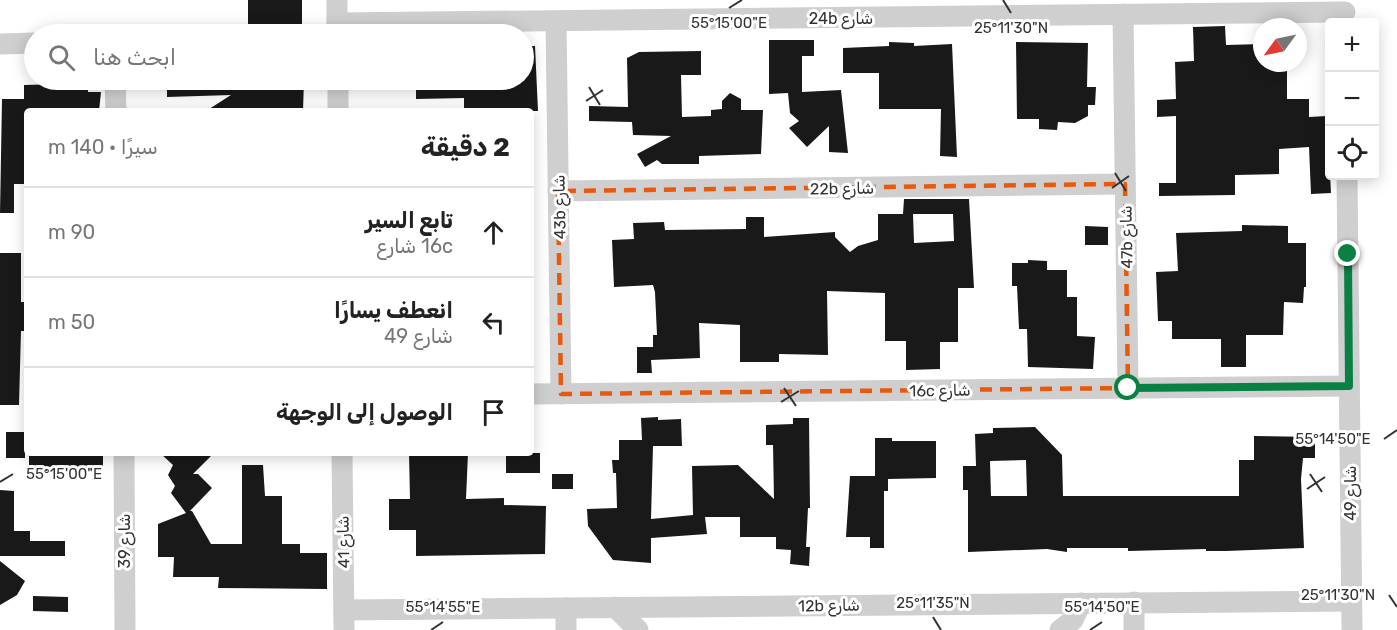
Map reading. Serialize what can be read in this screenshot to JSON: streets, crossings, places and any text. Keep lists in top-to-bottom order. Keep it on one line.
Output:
{"streets":{"street":["24b شارع","22b شارع","43b شارع","47b شارع","16c شارع","شارع 49","شارع 39","شارع 41","12b شارع"]},"crossings":[["24b شارع","43b شارع"],["24b شارع","47b شارع"],["22b شارع","43b شارع"],["22b شارع","47b شارع"],["43b شارع","16c شارع"],["47b شارع","16c شارع"],["16c شارع","شارع 49"],["شارع 49","12b شارع"],["شارع 41","12b شارع"]],"north":"bottom left","page":{"map_buttons":["+","−"],"search":"ابحث هنا","heading":["2 دقيقة","سيرًا · 140 m"],"list":[["تابع السير","16c شارع","90 m"],["انعطف يسارًا","شارع 49","50 m"],"الوصول إلى الوجهة"]},"coordinates":["55°15'00\"E","25°11'30\"N","55°14'50\"E","25°11'35\"N","55°14'55\"E"]}
